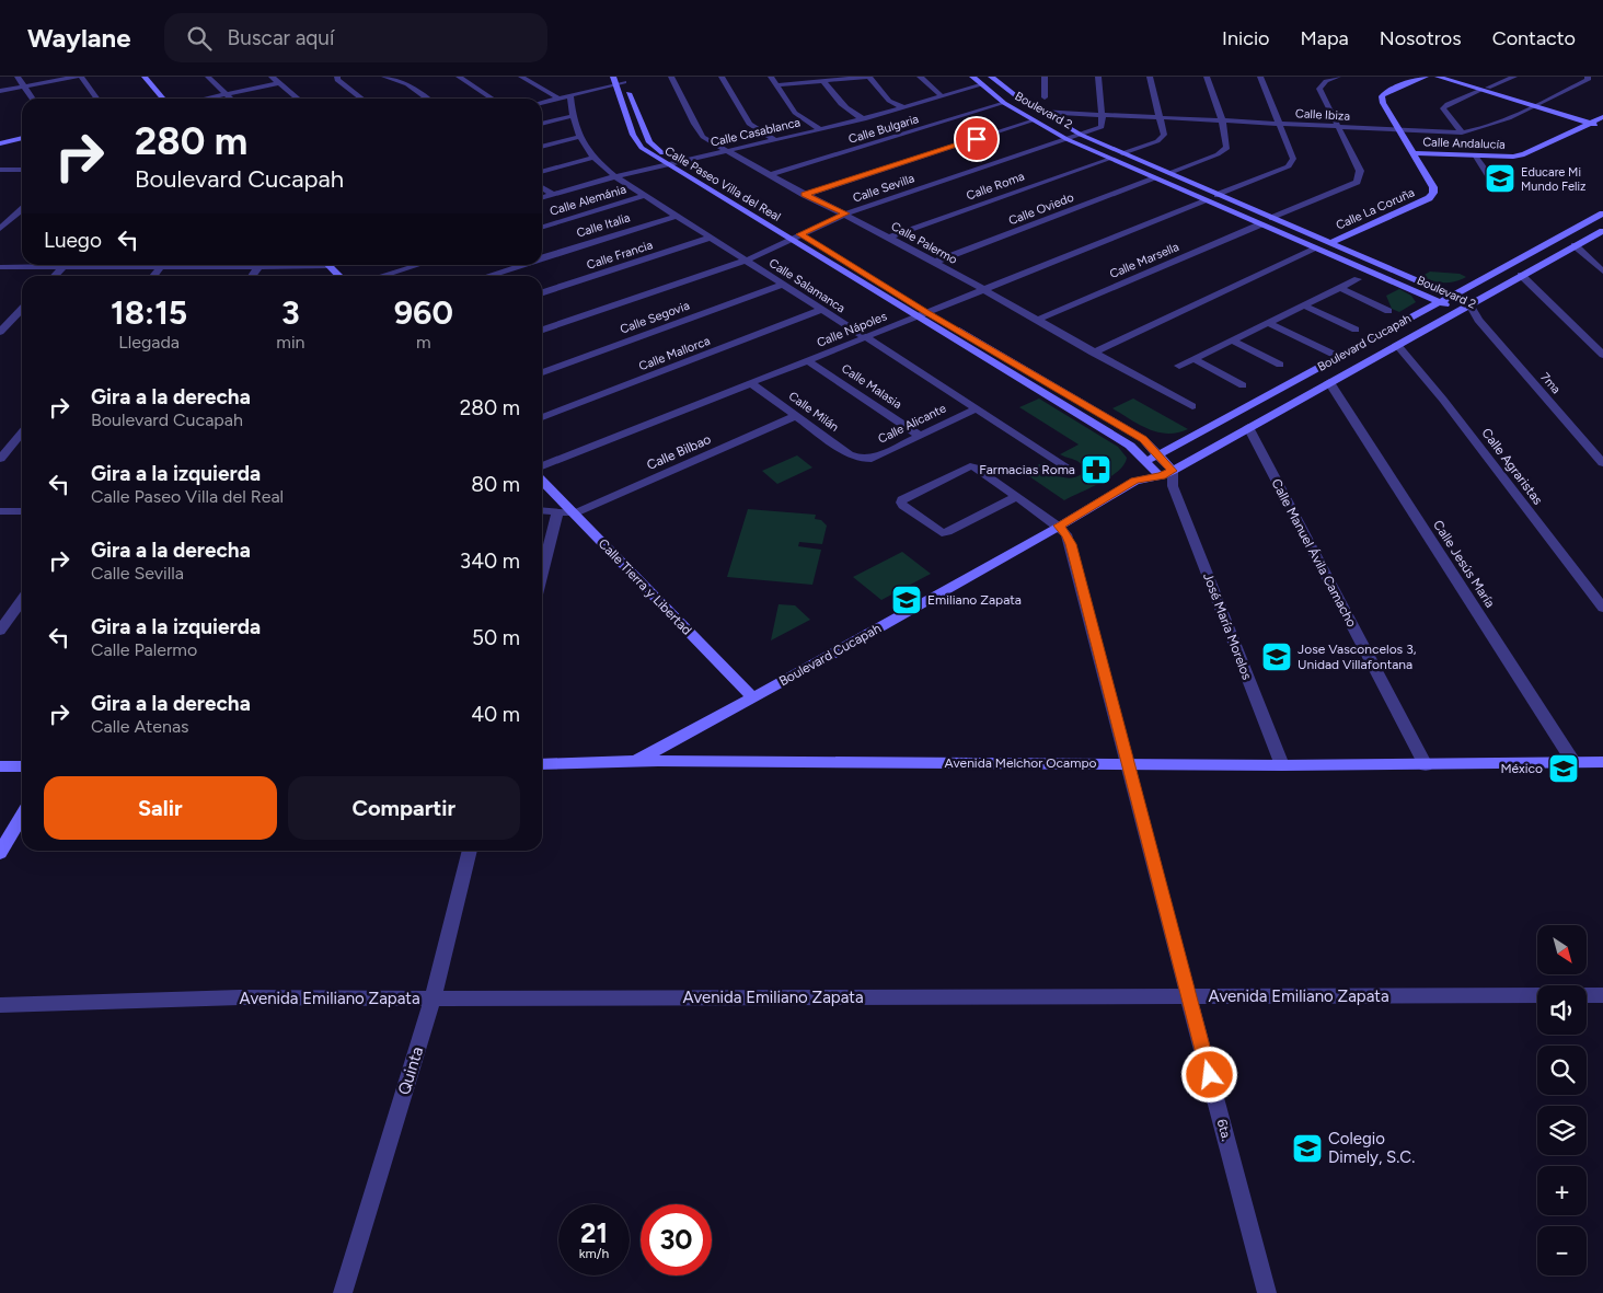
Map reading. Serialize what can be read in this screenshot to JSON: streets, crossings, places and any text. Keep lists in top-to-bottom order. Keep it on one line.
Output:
{"streets":{"street":["Boulevard 2","Calle Ibiza","Calle Bulgaria","Calle Casablanca","Calle Andalucía","Calle Paseo Villa del Real","Calle Roma","Calle Sevilla","Calle Alemánia","Calle Oviedo","Calle La Coruña","Calle Italia","Calle Palermo","Calle Francia","Calle Marsella","Calle Salamanca","Calle Segovia","Calle Nápoles","Boulevard Cucapah","Calle Mallorca","7ma","Calle Malasia","Calle Milán","Calle Alicante","Calle Bilbao","Calle Agraristas","Calle Manuel Ávila Camacho","Calle Jesús María","Calle Tierra y Libertad","José María Morelos","Avenida Melchor Ocampo","Avenida Emiliano Zapata","Quinta","6ta."]},"crossings":[["Boulevard 2","Calle Ibiza"],["Boulevard 2","Calle Bulgaria"],["Boulevard 2","Calle Casablanca"],["Boulevard 2","Calle Roma"],["Boulevard 2","Calle Sevilla"],["Boulevard 2","Calle Oviedo"],["Boulevard 2","Calle La Coruña"],["Boulevard 2","Calle Marsella"],["Boulevard 2","Calle Nápoles"],["Boulevard 2","Boulevard Cucapah"],["Boulevard 2","7ma"],["Calle Ibiza","Calle Sevilla"],["Calle Ibiza","Calle La Coruña"],["Calle Bulgaria","Calle Palermo"],["Calle Casablanca","Calle Paseo Villa del Real"],["Calle Casablanca","Calle Palermo"],["Calle Casablanca","Calle Salamanca"],["Calle Andalucía","Calle La Coruña"],["Calle Paseo Villa del Real","Calle Sevilla"],["Calle Paseo Villa del Real","Calle Nápoles"],["Calle Paseo Villa del Real","Boulevard Cucapah"],["Calle Paseo Villa del Real","José María Morelos"],["Calle Roma","Calle Palermo"],["Calle Sevilla","Calle Palermo"],["Calle Sevilla","Calle Salamanca"],["Calle Alemánia","Calle Salamanca"],["Calle Oviedo","Calle Palermo"],["Calle Italia","Calle Salamanca"],["Calle Palermo","Calle Marsella"],["Calle Palermo","Calle Nápoles"],["Calle Francia","Calle Salamanca"],["Calle Salamanca","Calle Segovia"],["Calle Salamanca","Calle Nápoles"],["Calle Salamanca","Calle Mallorca"],["Calle Salamanca","Calle Alicante"],["Calle Nápoles","Calle Malasia"],["Calle Nápoles","Calle Milán"],["Boulevard Cucapah","Calle Agraristas"],["Boulevard Cucapah","Calle Manuel Ávila Camacho"],["Boulevard Cucapah","Calle Jesús María"],["Boulevard Cucapah","Calle Tierra y Libertad"],["Boulevard Cucapah","José María Morelos"],["Boulevard Cucapah","Avenida Melchor Ocampo"],["Boulevard Cucapah","6ta."],["Calle Malasia","Calle Alicante"],["Calle Milán","Calle Alicante"],["Calle Milán","Calle Bilbao"],["Calle Bilbao","Calle Tierra y Libertad"],["Calle Manuel Ávila Camacho","Avenida Melchor Ocampo"],["Calle Jesús María","Avenida Melchor Ocampo"],["José María Morelos","Avenida Melchor Ocampo"],["Avenida Melchor Ocampo","6ta."],["Avenida Emiliano Zapata","Quinta"],["Avenida Emiliano Zapata","6ta."]],"places":{"school or university":["Educare Mi Mundo Feliz","Emiliano Zapata","Jose Vasconcelos 3, Unidad Villafontana","México","Colegio Dimely, S.C."],"pharmacy":["Farmacias Roma"]},"north":"bottom right","page":{"header":"Waylane","search":"Buscar aquí","nav":["Inicio","Mapa","Nosotros","Contacto"],"turn":["280 m","Boulevard Cucapah"],"then":"Luego","eta":["18:15","Llegada","3","min","960","m"],"list":[{"name":"Gira a la derecha","note":"Boulevard Cucapah","value":"280 m"},{"name":"Gira a la izquierda","note":"Calle Paseo Villa del Real","value":"80 m"},{"name":"Gira a la derecha","note":"Calle Sevilla","value":"340 m"},{"name":"Gira a la izquierda","note":"Calle Palermo","value":"50 m"},{"name":"Gira a la derecha","note":"Calle Atenas","value":"40 m"}],"buttons":["Salir","Compartir"],"map_buttons":["+","−"],"speed":"21 km/h","limit":"30"}}
